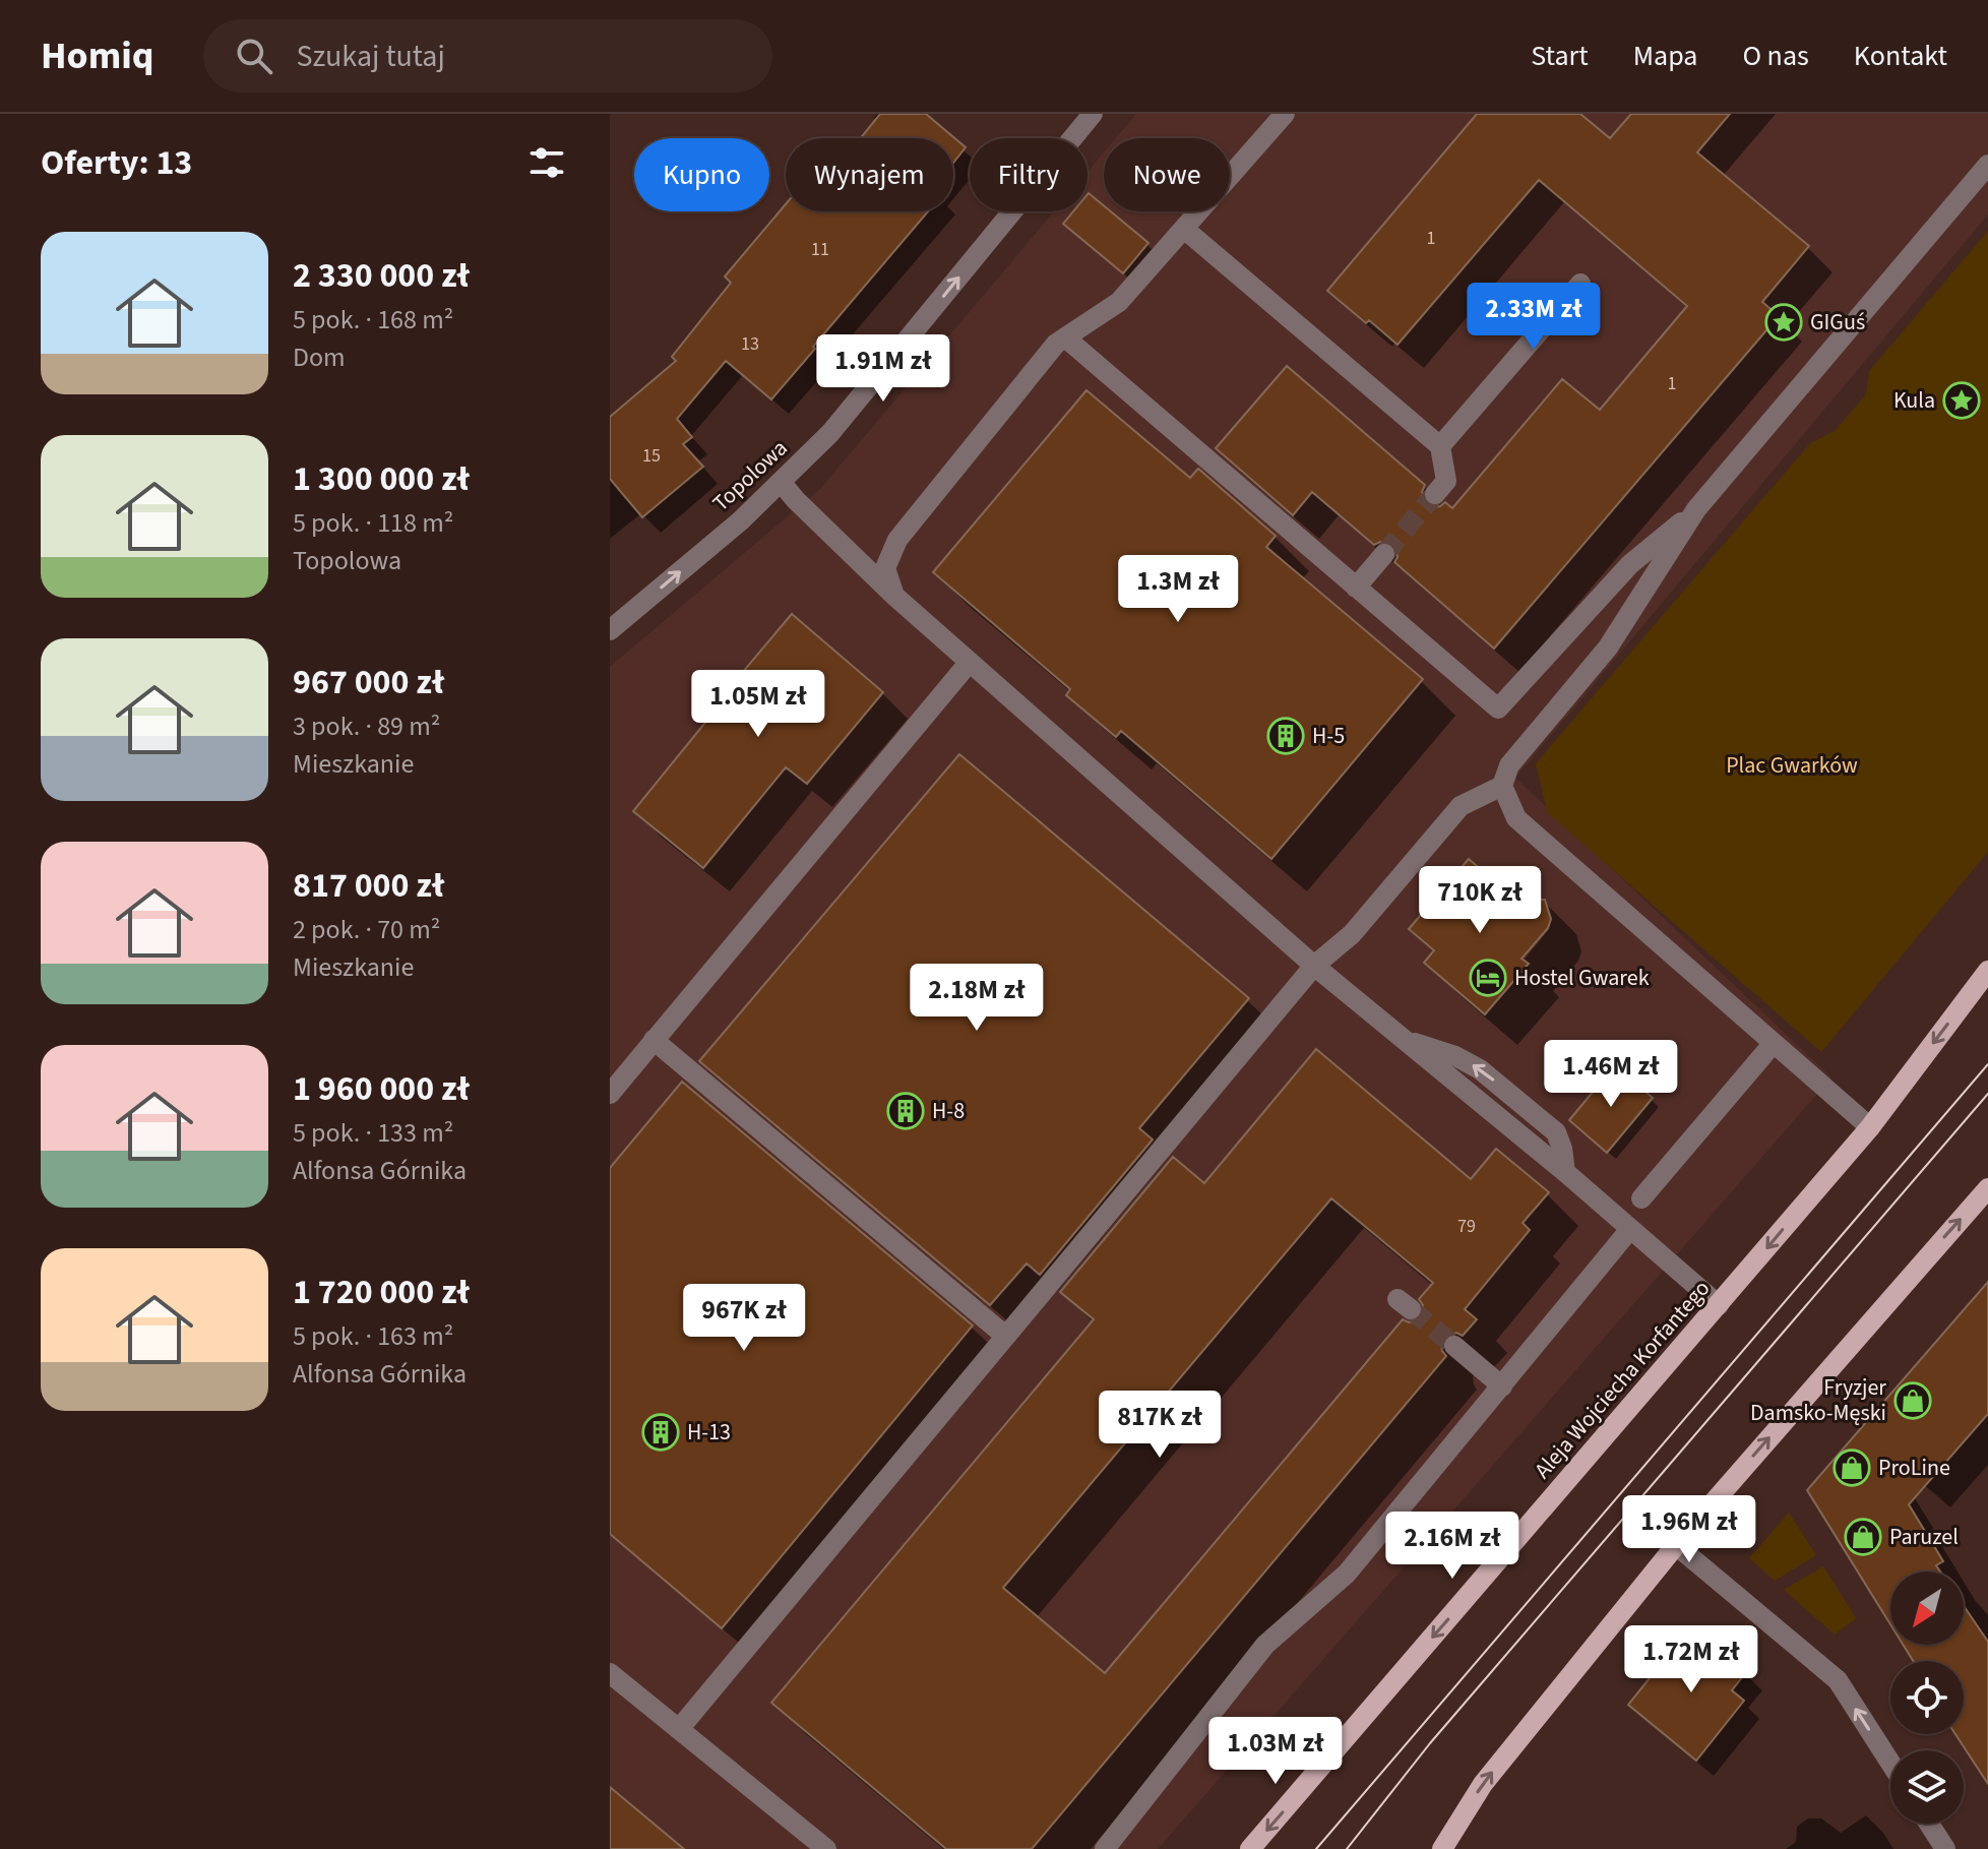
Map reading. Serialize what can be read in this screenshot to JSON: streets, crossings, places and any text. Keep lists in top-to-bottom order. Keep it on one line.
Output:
{"streets":{"main road":["Aleja Wojciecha Korfantego"],"street":["Topolowa"]},"parks":["Plac Gwarków"],"places":{"place":["GIGuś","Kula"],"building":["H-5","H-8","H-13"],"hotel":["Hostel Gwarek"],"shop":["Fryzjer Damsko-Męski","ProLine","Paruzel"]},"house_numbers":["1","11","13","1","15","79"],"north":"bottom left","page":{"header":"Homiq","search":"Szukaj tutaj","nav":["Start","Mapa","O nas","Kontakt"],"heading":"Oferty: 13","chip":["Kupno","Wynajem","Filtry","Nowe"],"list":[{"name":"2 330 000 zł","note":"5 pok. · 168 m² · Dom"},{"name":"1 300 000 zł","note":"5 pok. · 118 m² · Topolowa"},{"name":"967 000 zł","note":"3 pok. · 89 m² · Mieszkanie"},{"name":"817 000 zł","note":"2 pok. · 70 m² · Mieszkanie"},{"name":"1 960 000 zł","note":"5 pok. · 133 m² · Alfonsa Górnika"},{"name":"1 720 000 zł","note":"5 pok. · 163 m² · Alfonsa Górnika"}],"price":["2.33M zł","1.91M zł","1.3M zł","1.05M zł","710K zł","2.18M zł","1.46M zł","967K zł","817K zł","1.96M zł","2.16M zł","1.72M zł","1.03M zł"]}}
